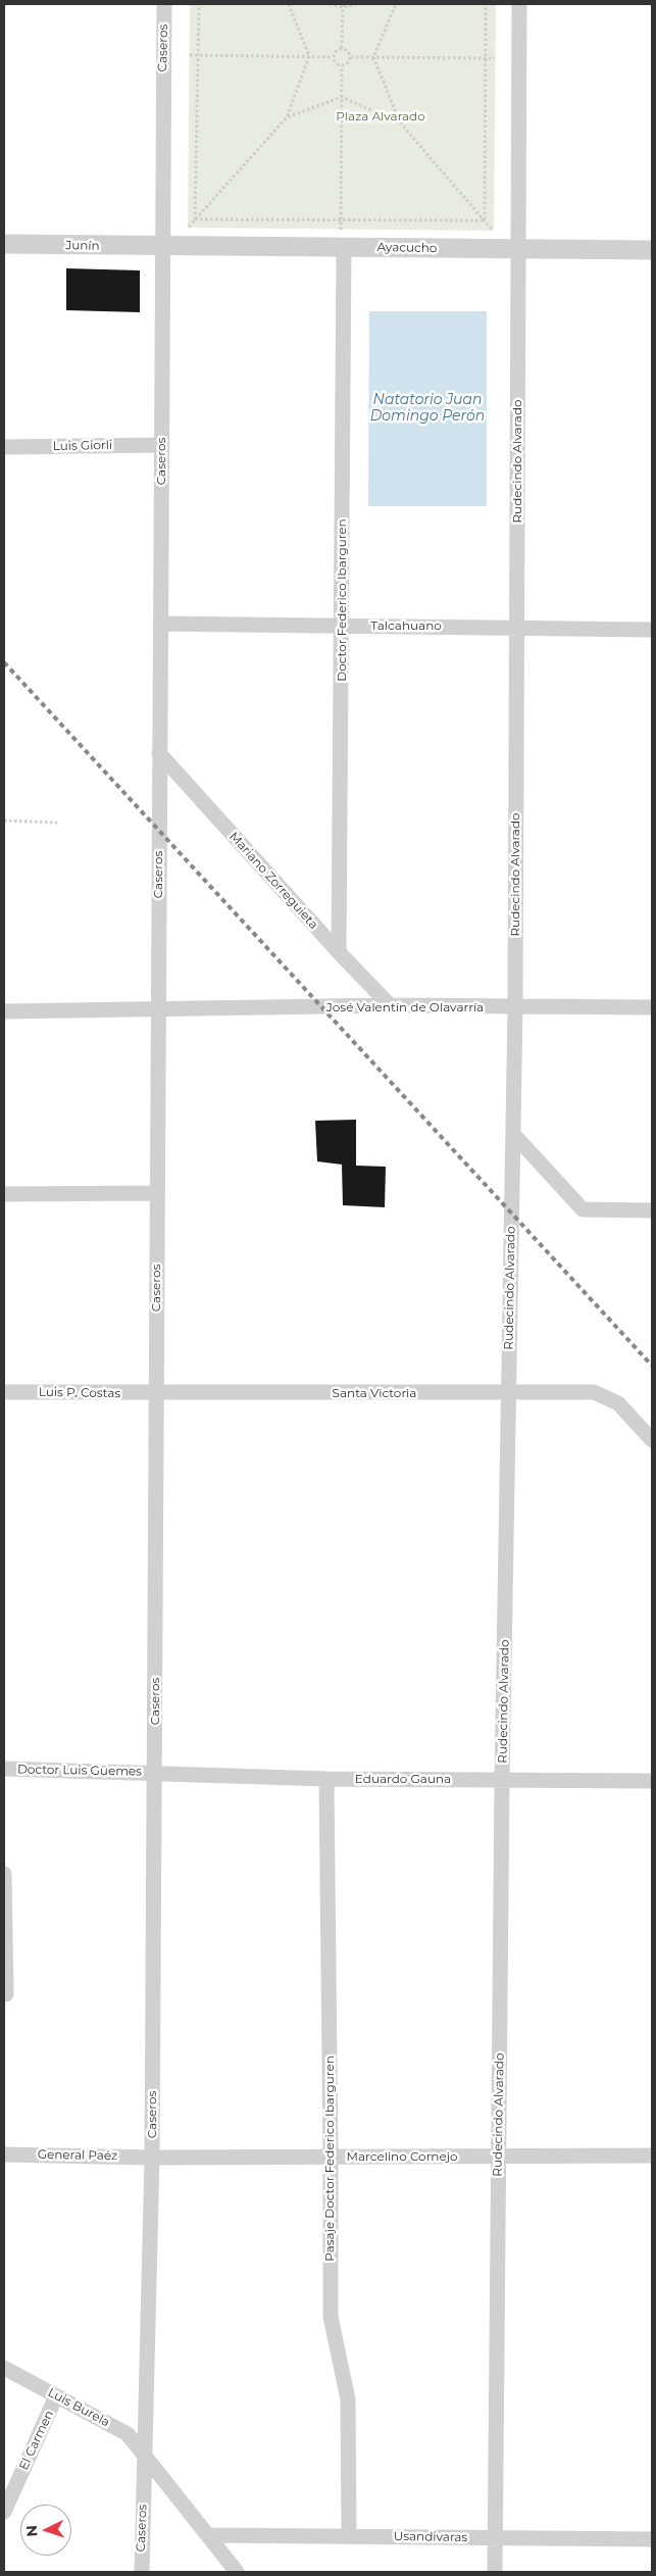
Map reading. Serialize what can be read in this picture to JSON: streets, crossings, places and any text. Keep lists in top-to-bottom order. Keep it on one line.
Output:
{"streets":{"street":["Caseros","Junín","Ayacucho","Luis Giorli","Rudecindo Alvarado","Doctor Federico Ibarguren","Talcahuano","Mariano Zorreguieta","José Valentín de Olavarría","Luis P. Costas","Santa Victoria","Doctor Luis Güemes","Eduardo Gauna","General Paéz","Marcelino Cornejo","Pasaje Doctor Federico Ibarguren","Luis Burela","El Carmen","Usandivaras"]},"crossings":[["Caseros","Junín"],["Caseros","Ayacucho"],["Caseros","Luis Giorli"],["Caseros","Talcahuano"],["Caseros","Mariano Zorreguieta"],["Caseros","José Valentín de Olavarría"],["Caseros","Luis P. Costas"],["Caseros","Santa Victoria"],["Caseros","Doctor Luis Güemes"],["Caseros","Eduardo Gauna"],["Caseros","General Paéz"],["Caseros","Marcelino Cornejo"],["Caseros","Luis Burela"],["Junín","Ayacucho"],["Ayacucho","Rudecindo Alvarado"],["Ayacucho","Doctor Federico Ibarguren"],["Rudecindo Alvarado","Talcahuano"],["Rudecindo Alvarado","José Valentín de Olavarría"],["Rudecindo Alvarado","Santa Victoria"],["Rudecindo Alvarado","Eduardo Gauna"],["Rudecindo Alvarado","Marcelino Cornejo"],["Rudecindo Alvarado","Usandivaras"],["Doctor Federico Ibarguren","Talcahuano"],["Doctor Federico Ibarguren","Mariano Zorreguieta"],["Mariano Zorreguieta","José Valentín de Olavarría"],["Luis P. Costas","Santa Victoria"],["Doctor Luis Güemes","Eduardo Gauna"],["Eduardo Gauna","Pasaje Doctor Federico Ibarguren"],["General Paéz","Marcelino Cornejo"],["Marcelino Cornejo","Pasaje Doctor Federico Ibarguren"],["Pasaje Doctor Federico Ibarguren","Usandivaras"],["Luis Burela","El Carmen"],["Luis Burela","Usandivaras"]],"water":["Natatorio Juan Domingo Perón"],"parks":["Plaza Alvarado"],"north":"left"}
